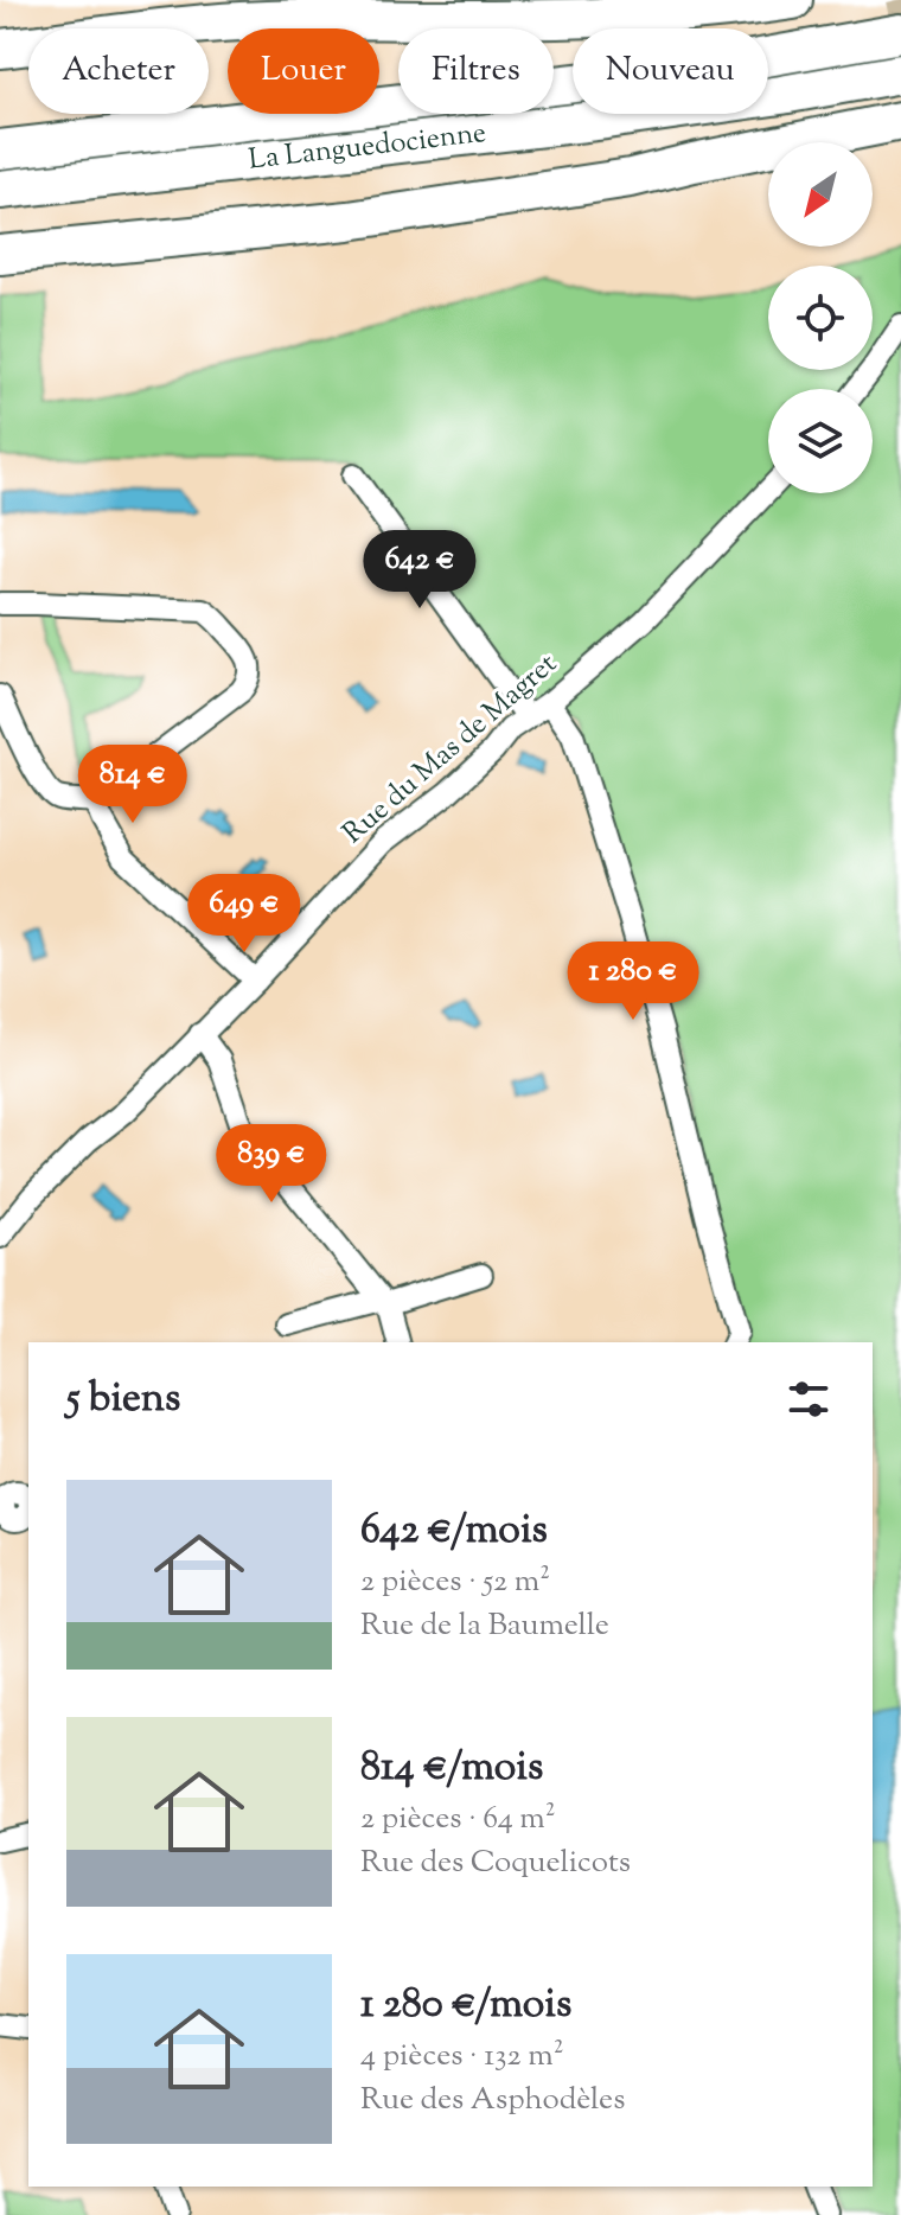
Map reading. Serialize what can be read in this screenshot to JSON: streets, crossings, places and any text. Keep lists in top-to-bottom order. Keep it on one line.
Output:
{"streets":{"highway":["La Languedocienne"],"street":["Rue du Mas de Magret"]},"north":"bottom left","page":{"chip":["Acheter","Louer","Filtres","Nouveau"],"price":["642 €","814 €","649 €","1 280 €","839 €"],"heading":"5 biens","list":[{"name":"642 €/mois","note":"2 pièces · 52 m² · Rue de la Baumelle"},{"name":"814 €/mois","note":"2 pièces · 64 m² · Rue des Coquelicots"},{"name":"1 280 €/mois","note":"4 pièces · 132 m² · Rue des Asphodèles"}]}}
